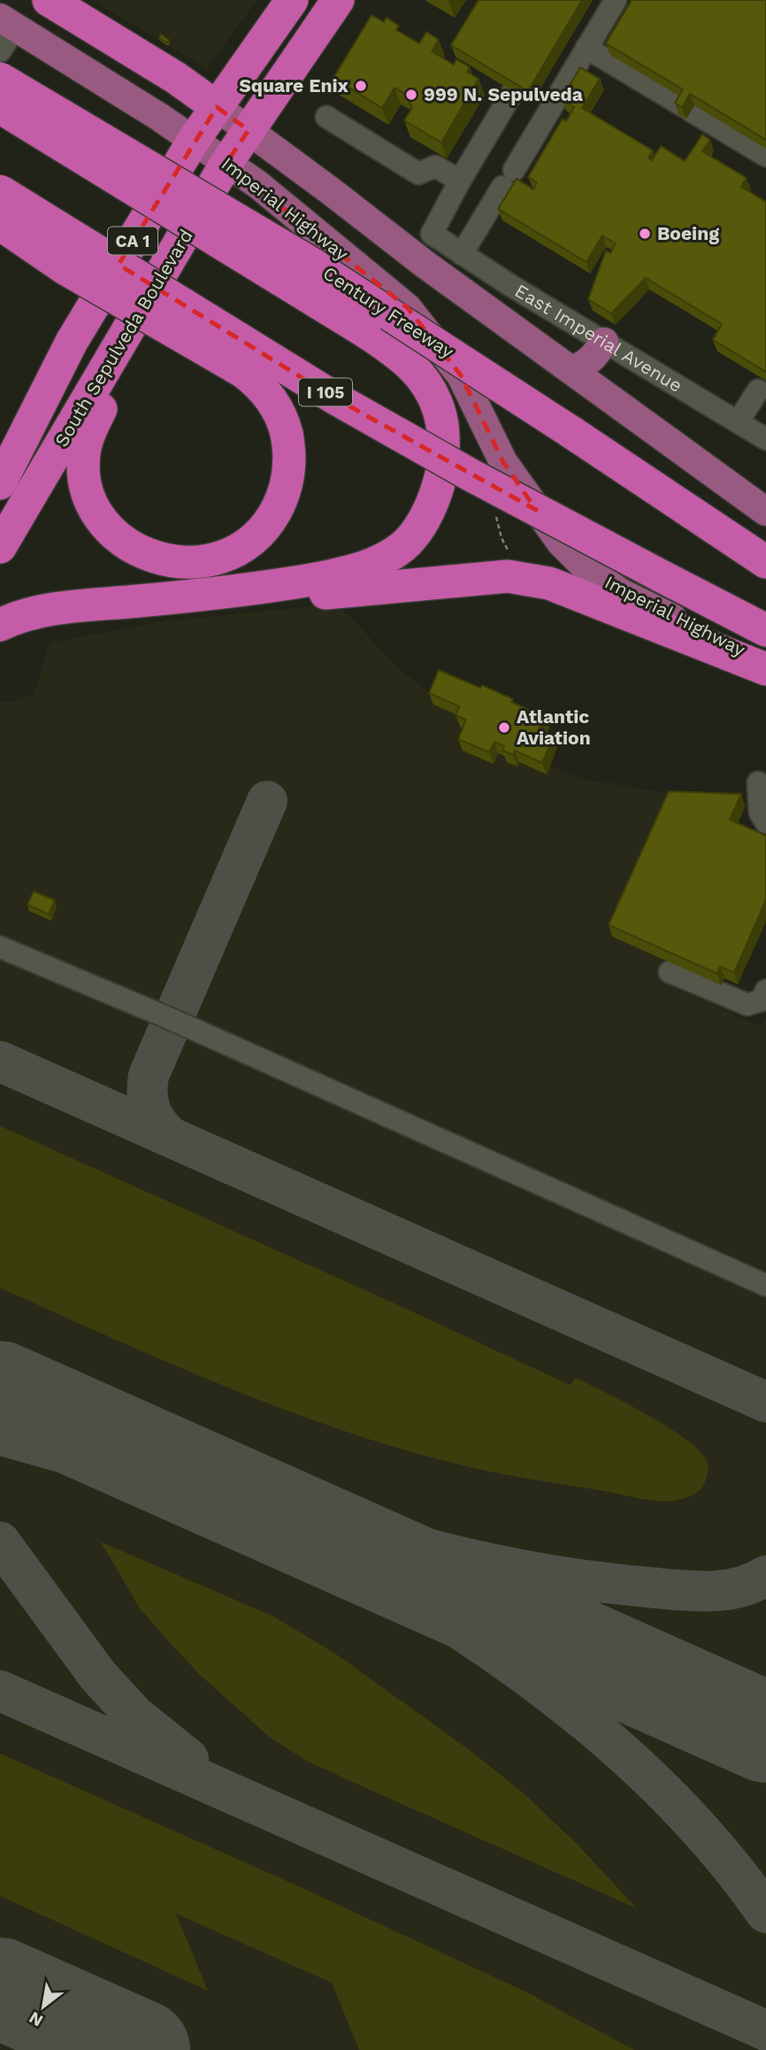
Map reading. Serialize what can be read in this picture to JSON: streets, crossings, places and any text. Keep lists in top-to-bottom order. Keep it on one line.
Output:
{"streets":{"highway":["CA 1","Century Freeway","South Sepulveda Boulevard","I 105"],"main road":["Imperial Highway"],"street":["East Imperial Avenue"]},"crossings":[["Imperial Highway","South Sepulveda Boulevard"],["CA 1","South Sepulveda Boulevard"]],"places":["Square Enix","999 N. Sepulveda","Boeing","Atlantic Aviation"],"north":"bottom left"}
